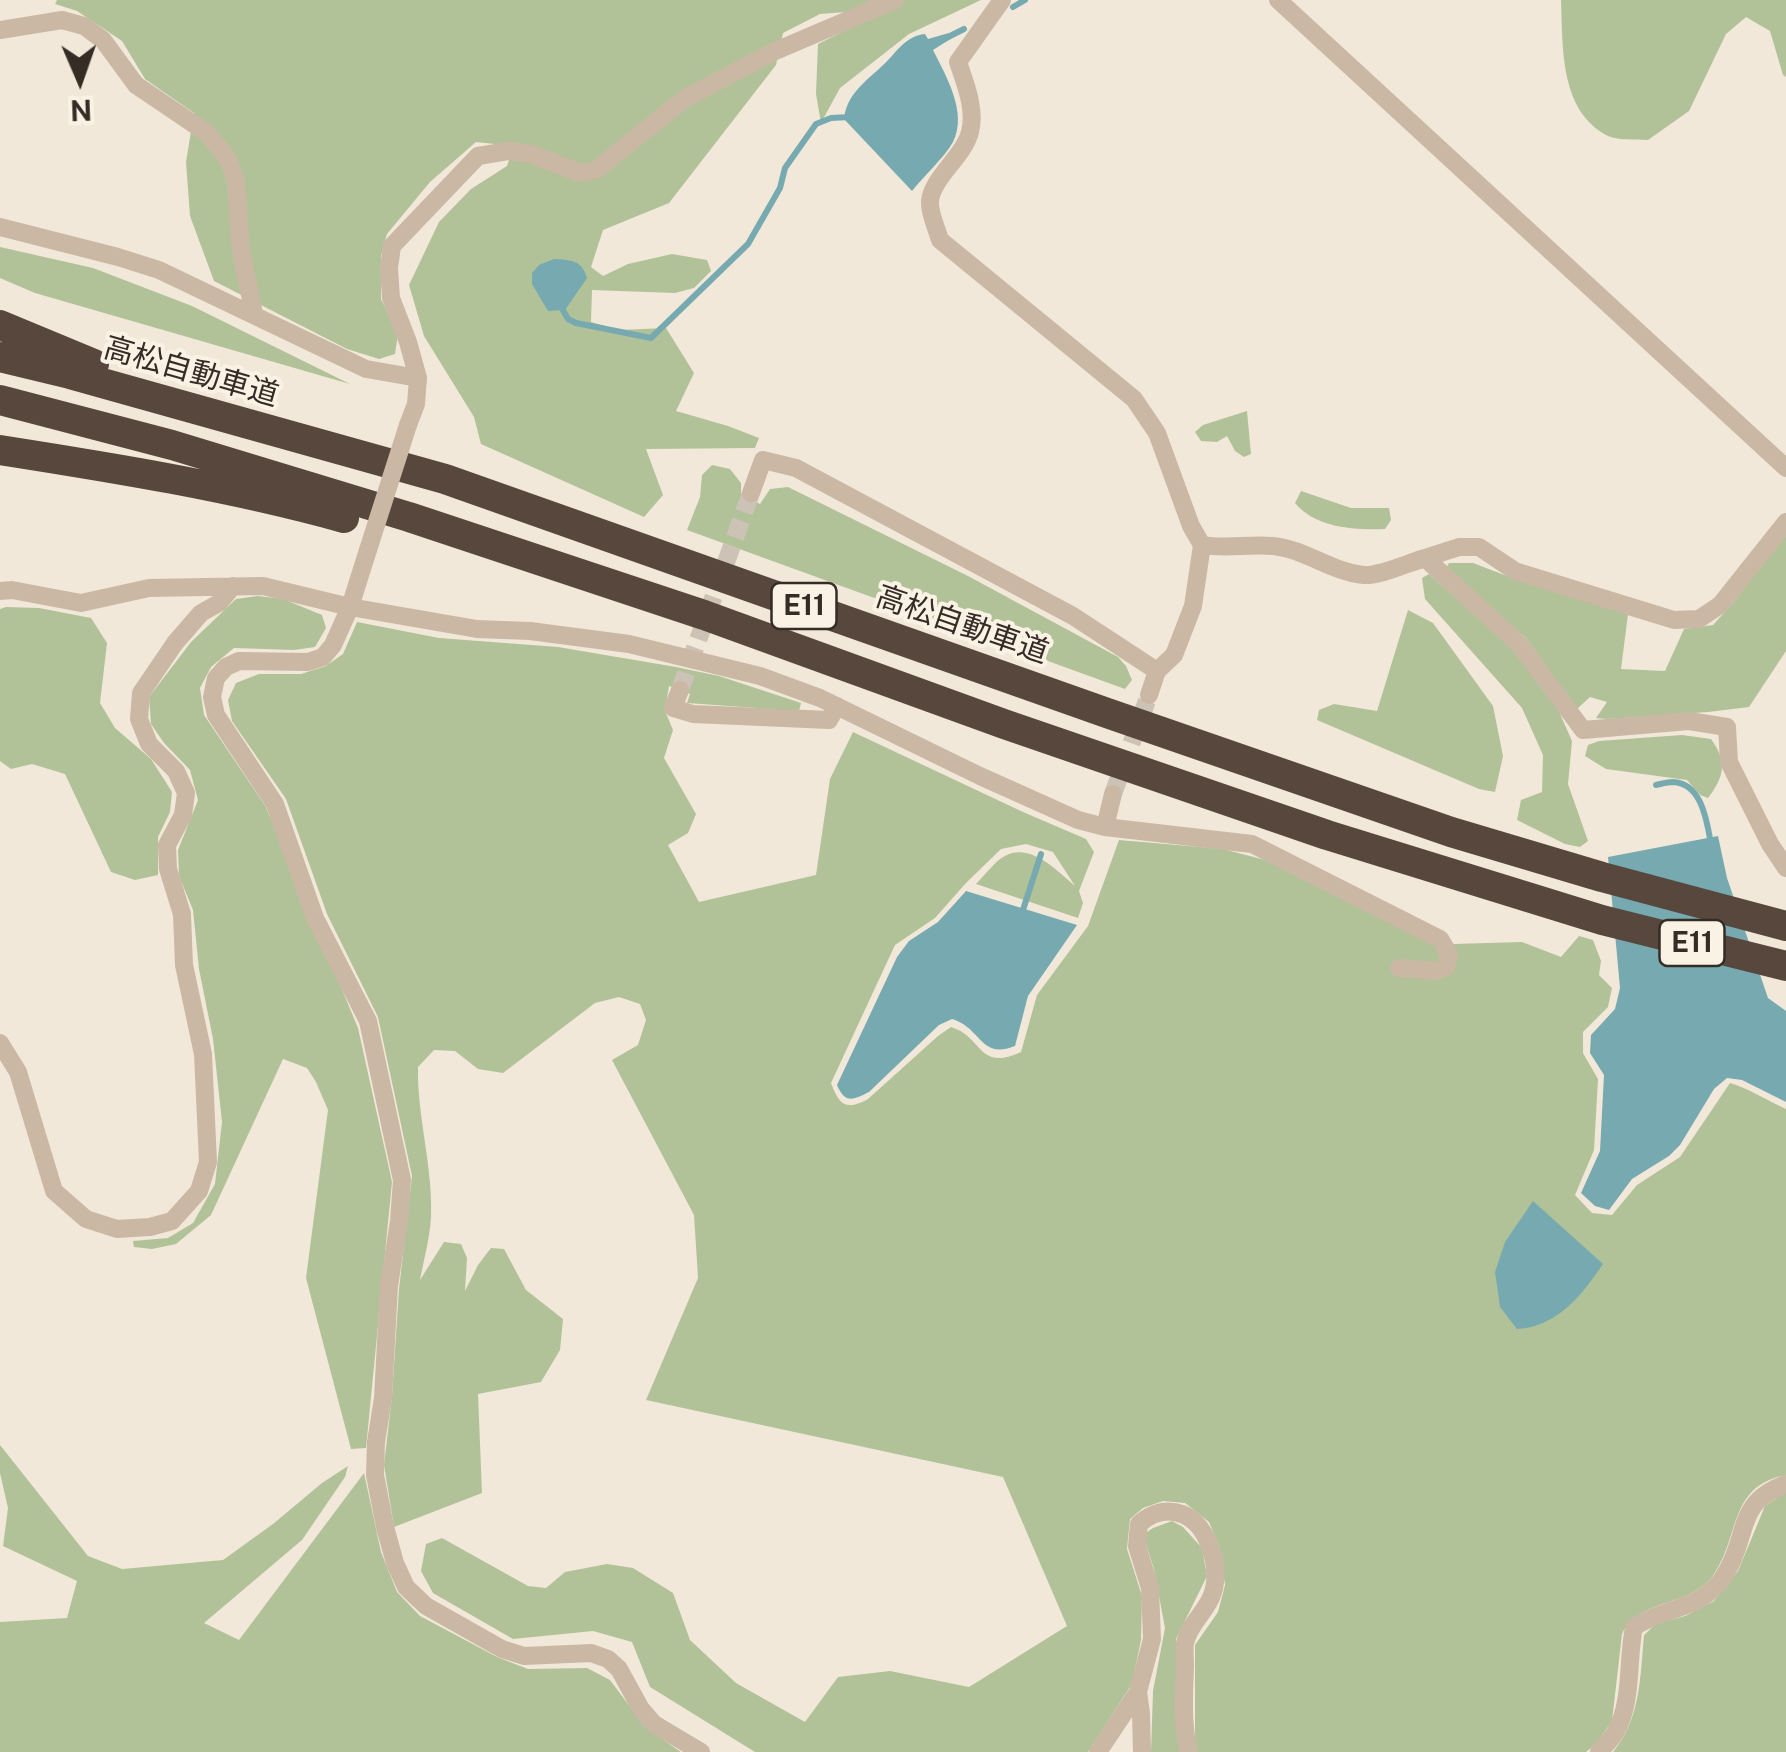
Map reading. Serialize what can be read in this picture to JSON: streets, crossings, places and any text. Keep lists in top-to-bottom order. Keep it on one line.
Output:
{"streets":{"highway":["高松自動車道","E11"]},"north":"bottom"}
